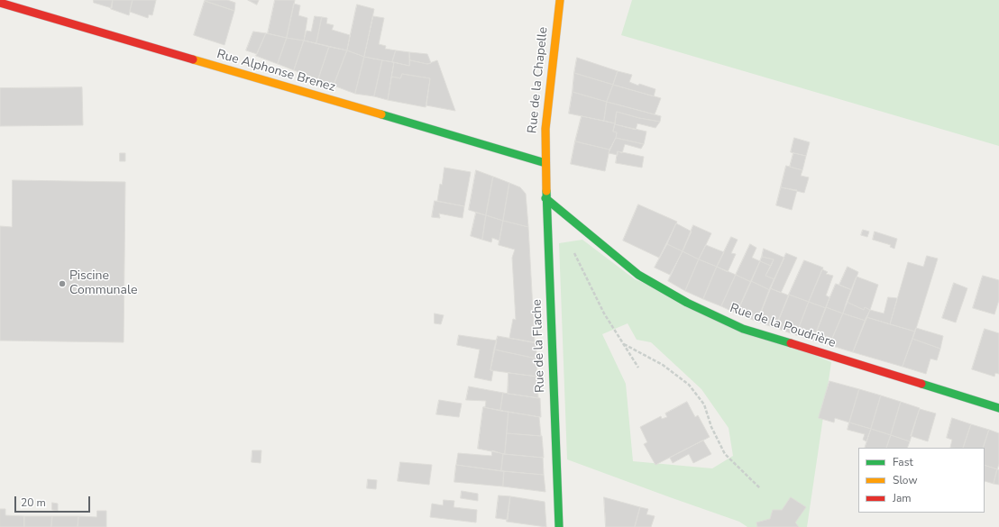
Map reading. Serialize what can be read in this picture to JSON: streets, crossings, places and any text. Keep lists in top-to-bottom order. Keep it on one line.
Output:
{"streets":{"street":["Rue Alphonse Brenez","Rue de la Chapelle","Rue de la Poudrière","Rue de la Flache"]},"crossings":[["Rue Alphonse Brenez","Rue de la Chapelle"],["Rue Alphonse Brenez","Rue de la Flache"],["Rue de la Chapelle","Rue de la Flache"],["Rue de la Poudrière","Rue de la Flache"]],"places":["Piscine Communale"],"legend":["Fast","Slow","Jam"],"scale_bar":"20 m"}
